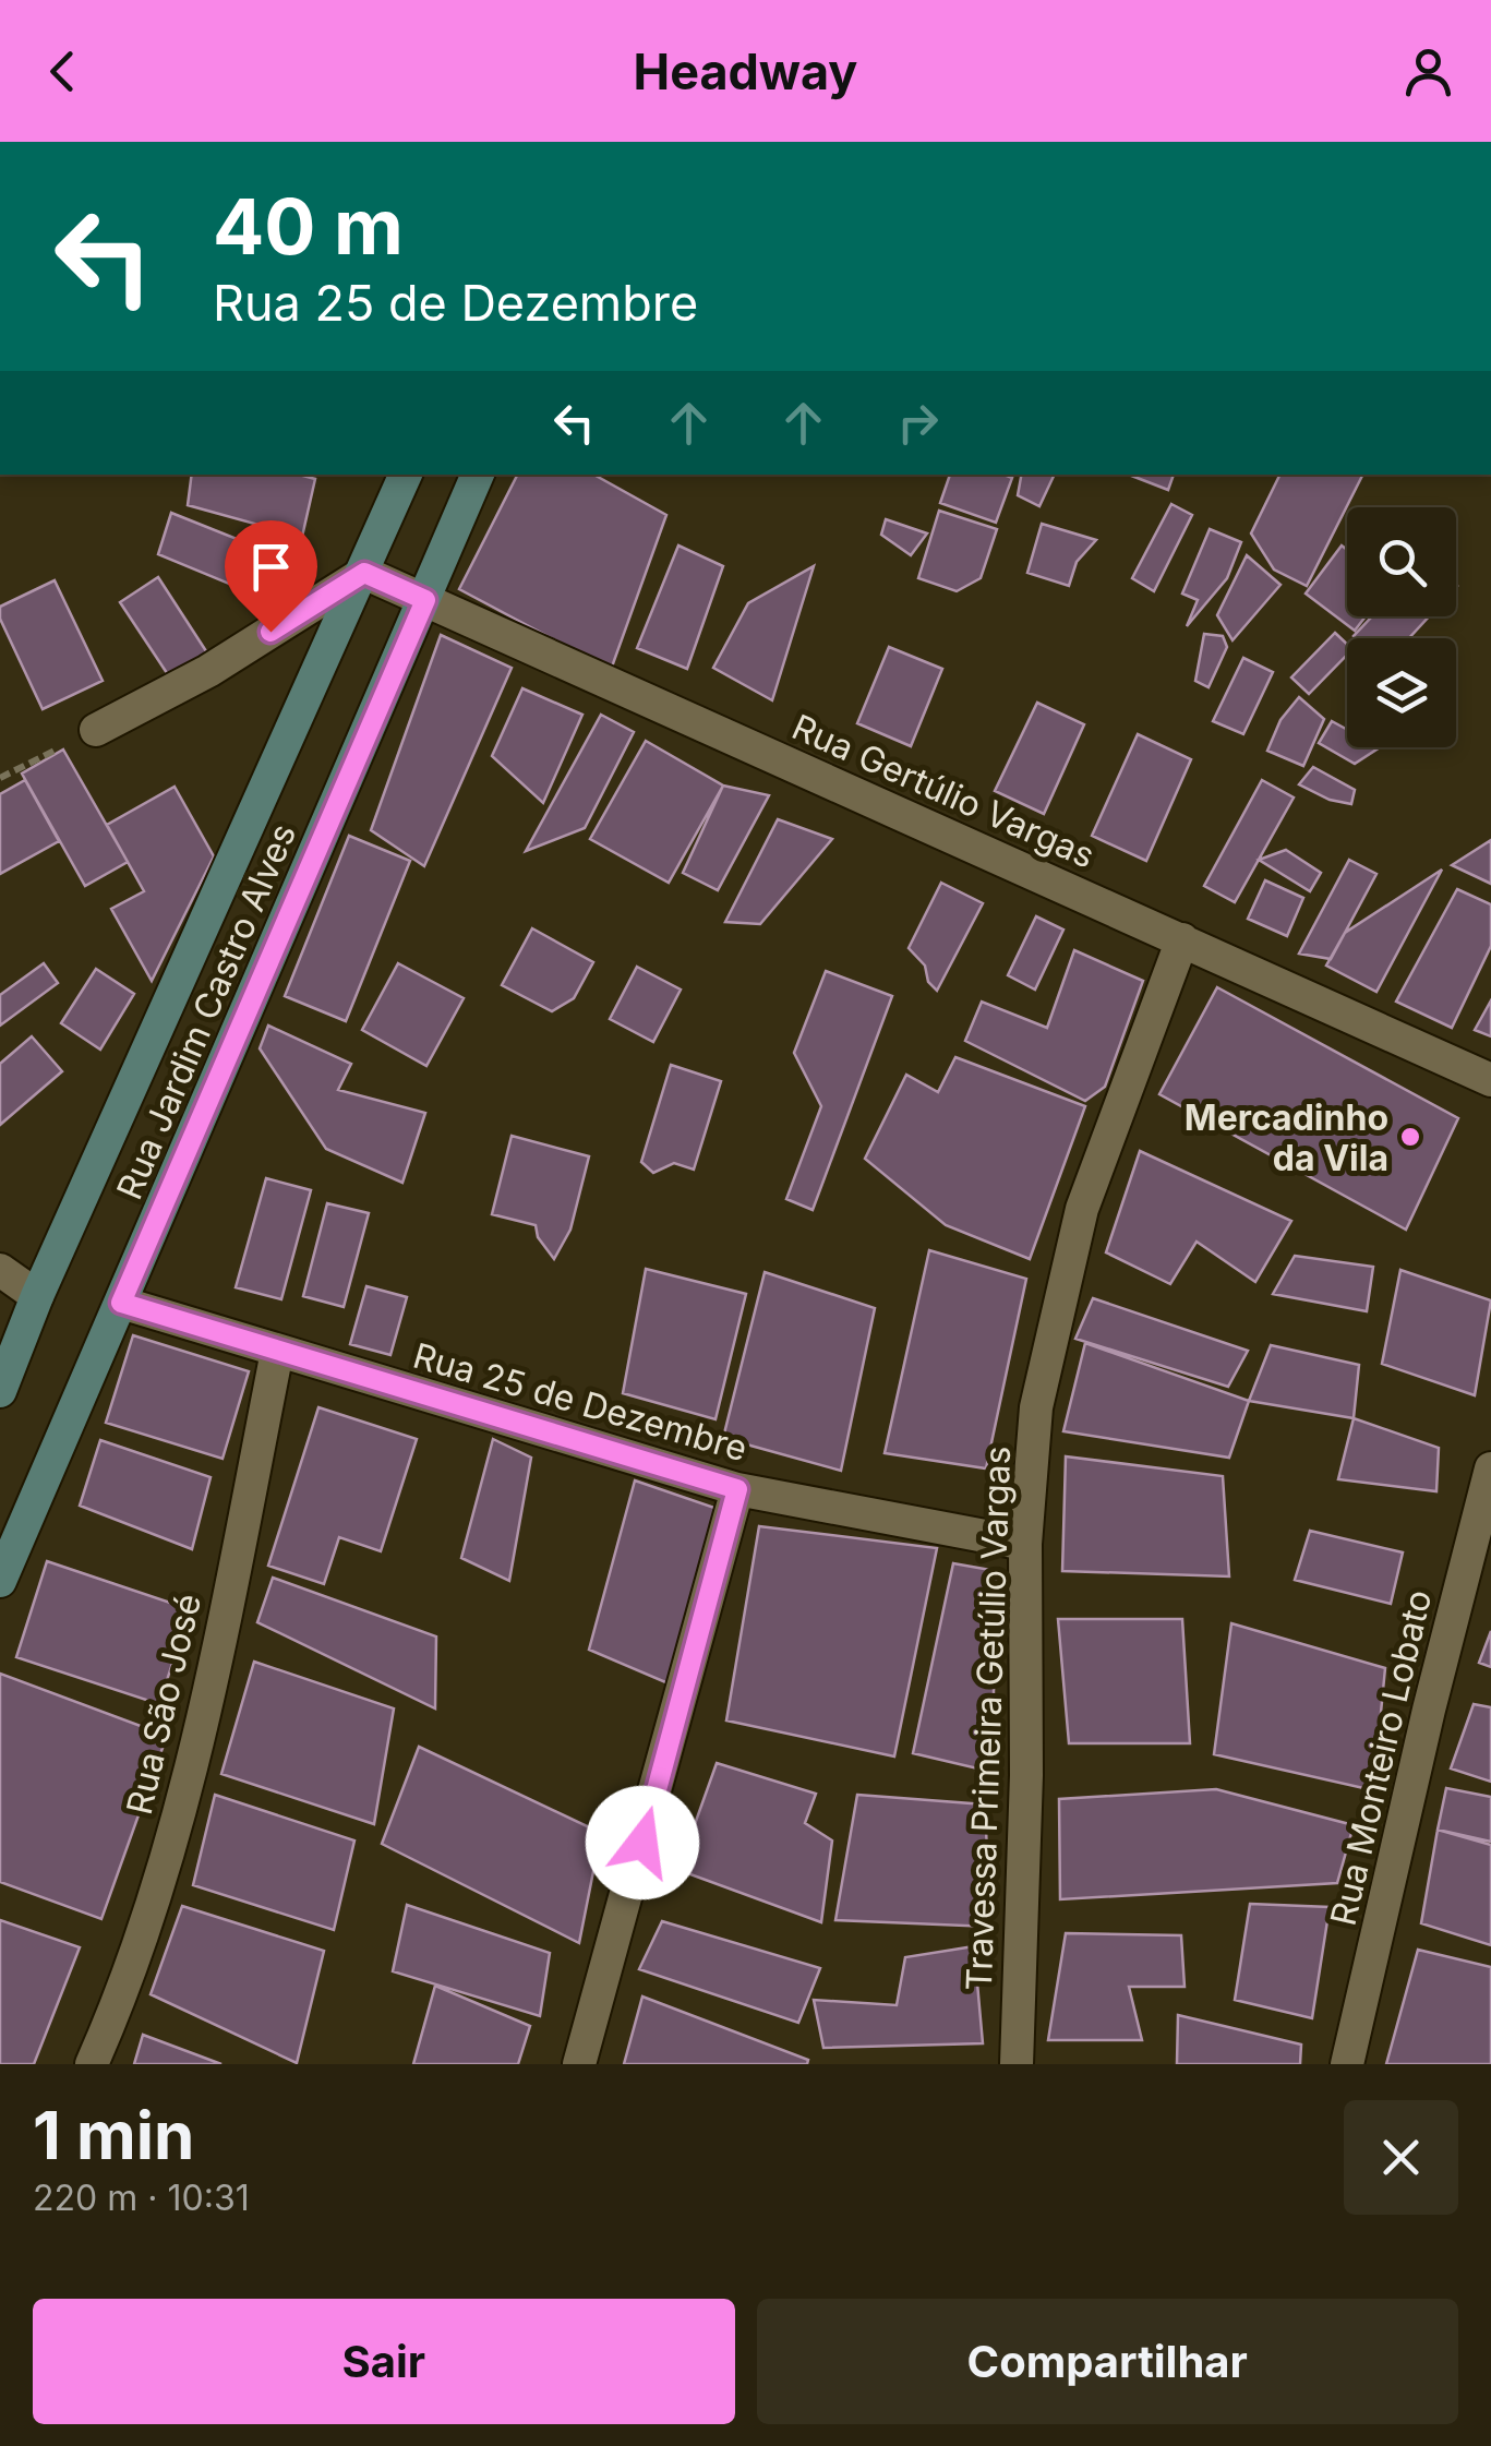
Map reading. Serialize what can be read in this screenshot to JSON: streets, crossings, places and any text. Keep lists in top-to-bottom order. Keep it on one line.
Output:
{"streets":{"street":["Rua Gertúlio Vargas","Rua Jardim Castro Alves","Rua 25 de Dezembre","Rua São José","Travessa Primeira Getúlio Vargas","Rua Monteiro Lobato"]},"crossings":[["Rua Gertúlio Vargas","Rua Jardim Castro Alves"],["Rua Gertúlio Vargas","Travessa Primeira Getúlio Vargas"],["Rua Jardim Castro Alves","Rua 25 de Dezembre"],["Rua 25 de Dezembre","Rua São José"],["Rua 25 de Dezembre","Travessa Primeira Getúlio Vargas"]],"places":["Mercadinho da Vila"],"page":{"header":"Headway","turn":["40 m","Rua 25 de Dezembre"],"heading":["1 min","220 m · 10:31"],"buttons":["Sair","Compartilhar"]}}
